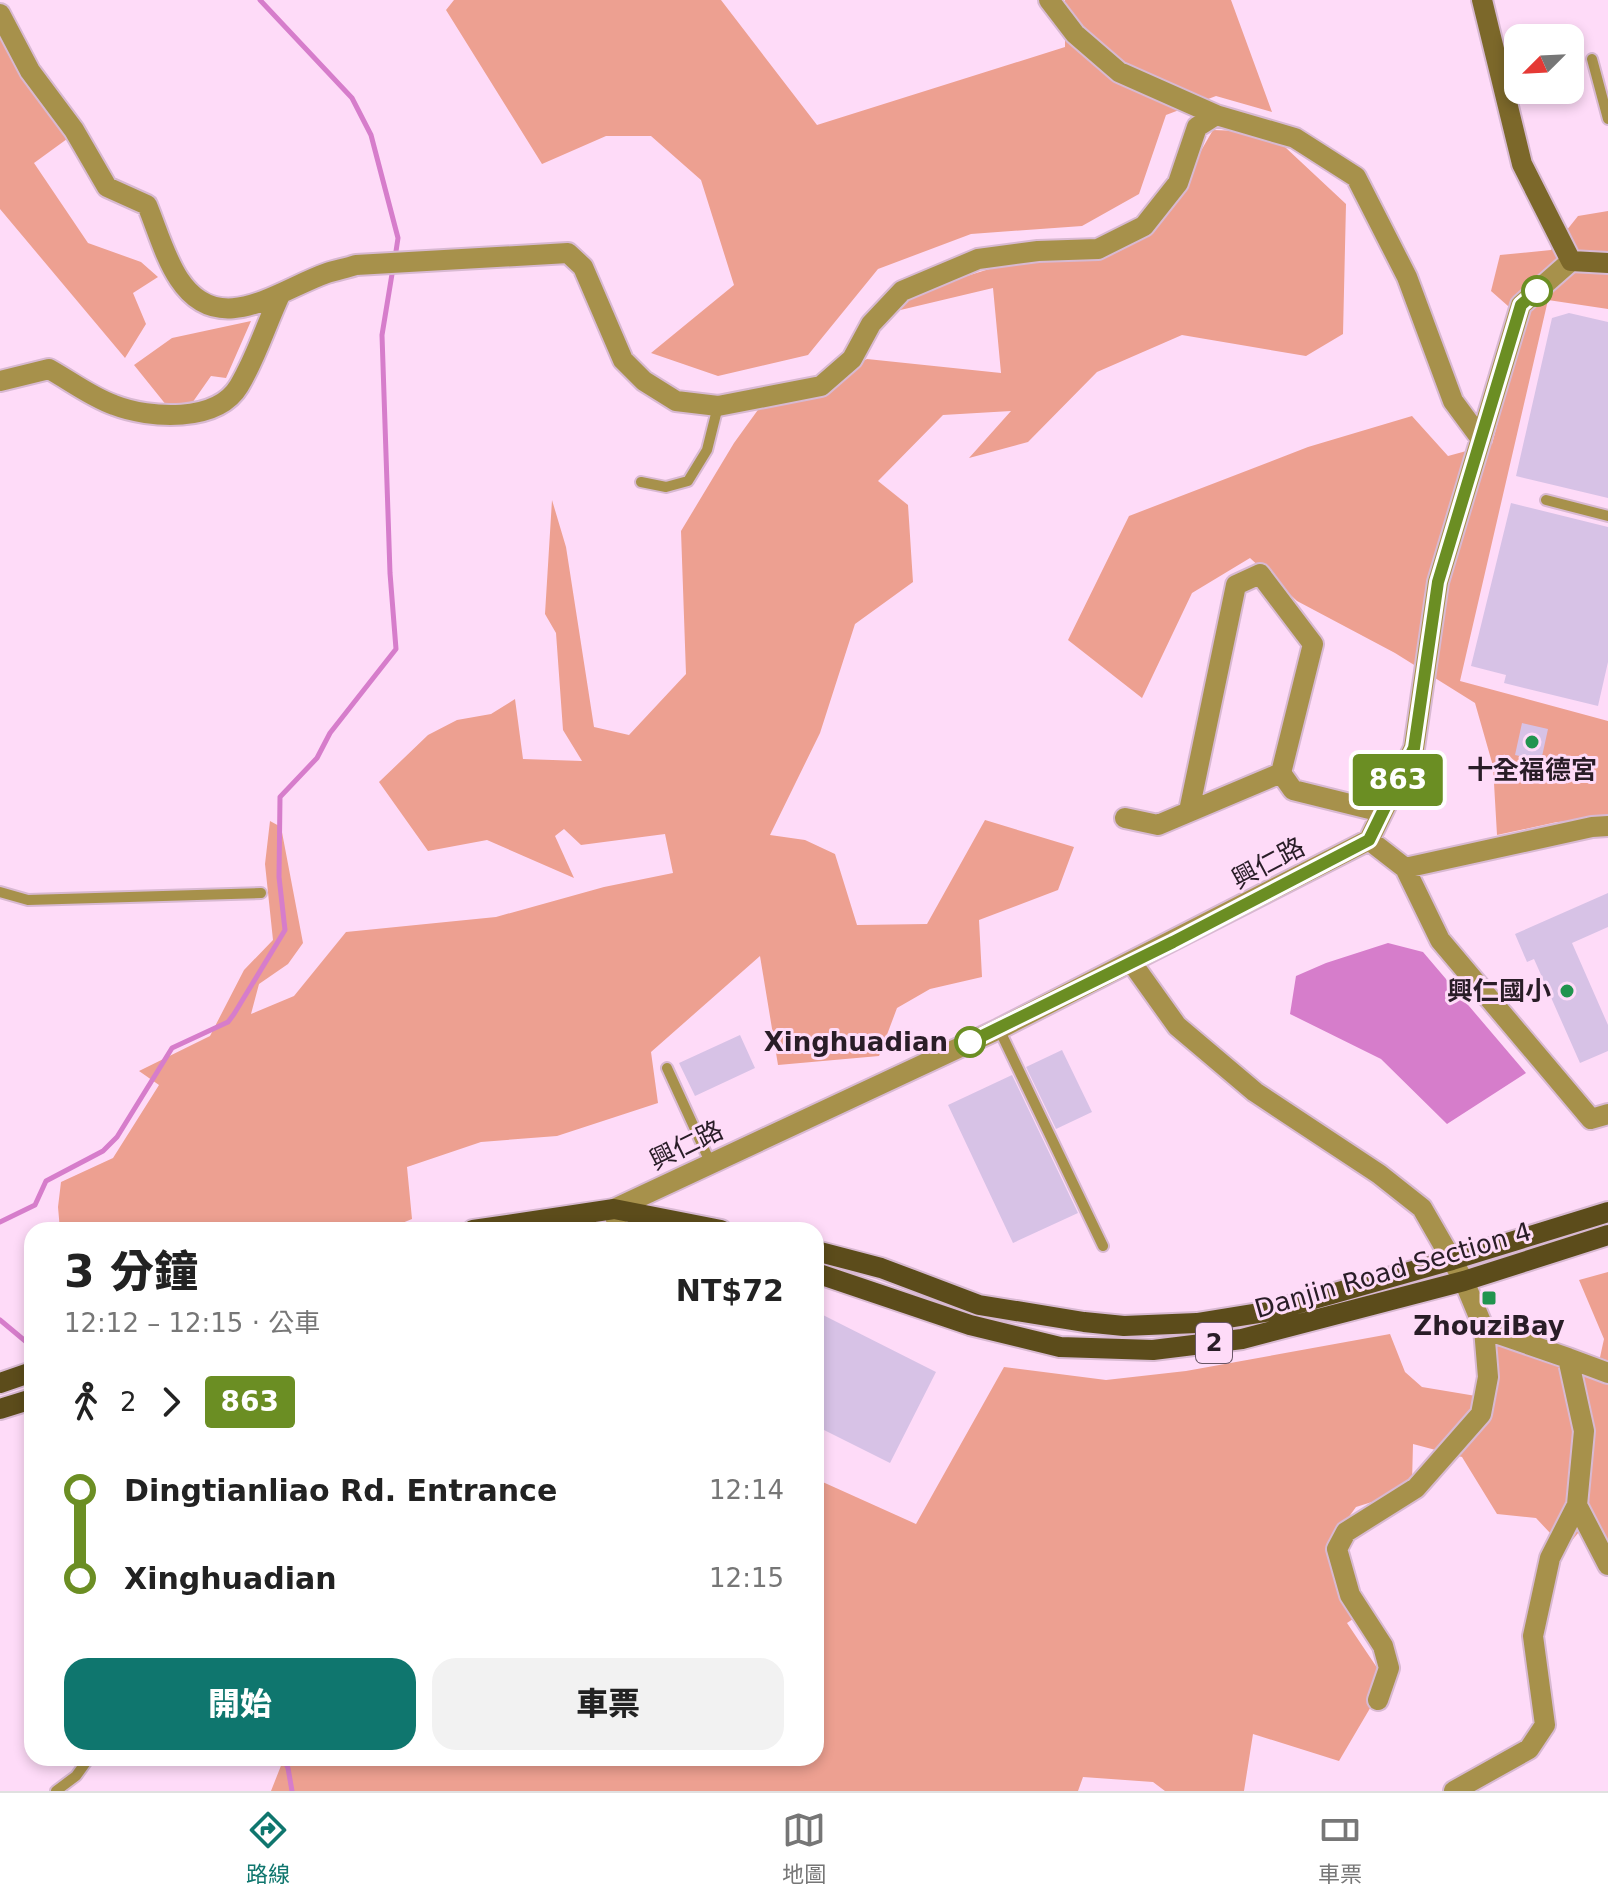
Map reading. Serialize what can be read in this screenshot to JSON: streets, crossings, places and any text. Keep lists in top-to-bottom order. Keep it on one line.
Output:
{"streets":{"main road":["Danjin Road Section 4","2"],"street":["興仁路"]},"places":{"other":["十全福德宮","興仁國小","Xinghuadian"],"transit":["ZhouziBay"]},"lines":["bus line 863"],"north":"bottom left","page":{"on_map":"863","heading":["3 分鐘","12:12 – 12:15 · 公車","NT$72"],"legs":["2","863"],"list":[{"name":"Dingtianliao Rd. Entrance","value":"12:14"},{"name":"Xinghuadian","value":"12:15"}],"buttons":["開始","車票"],"tabs":["路線","地圖","車票"]}}
